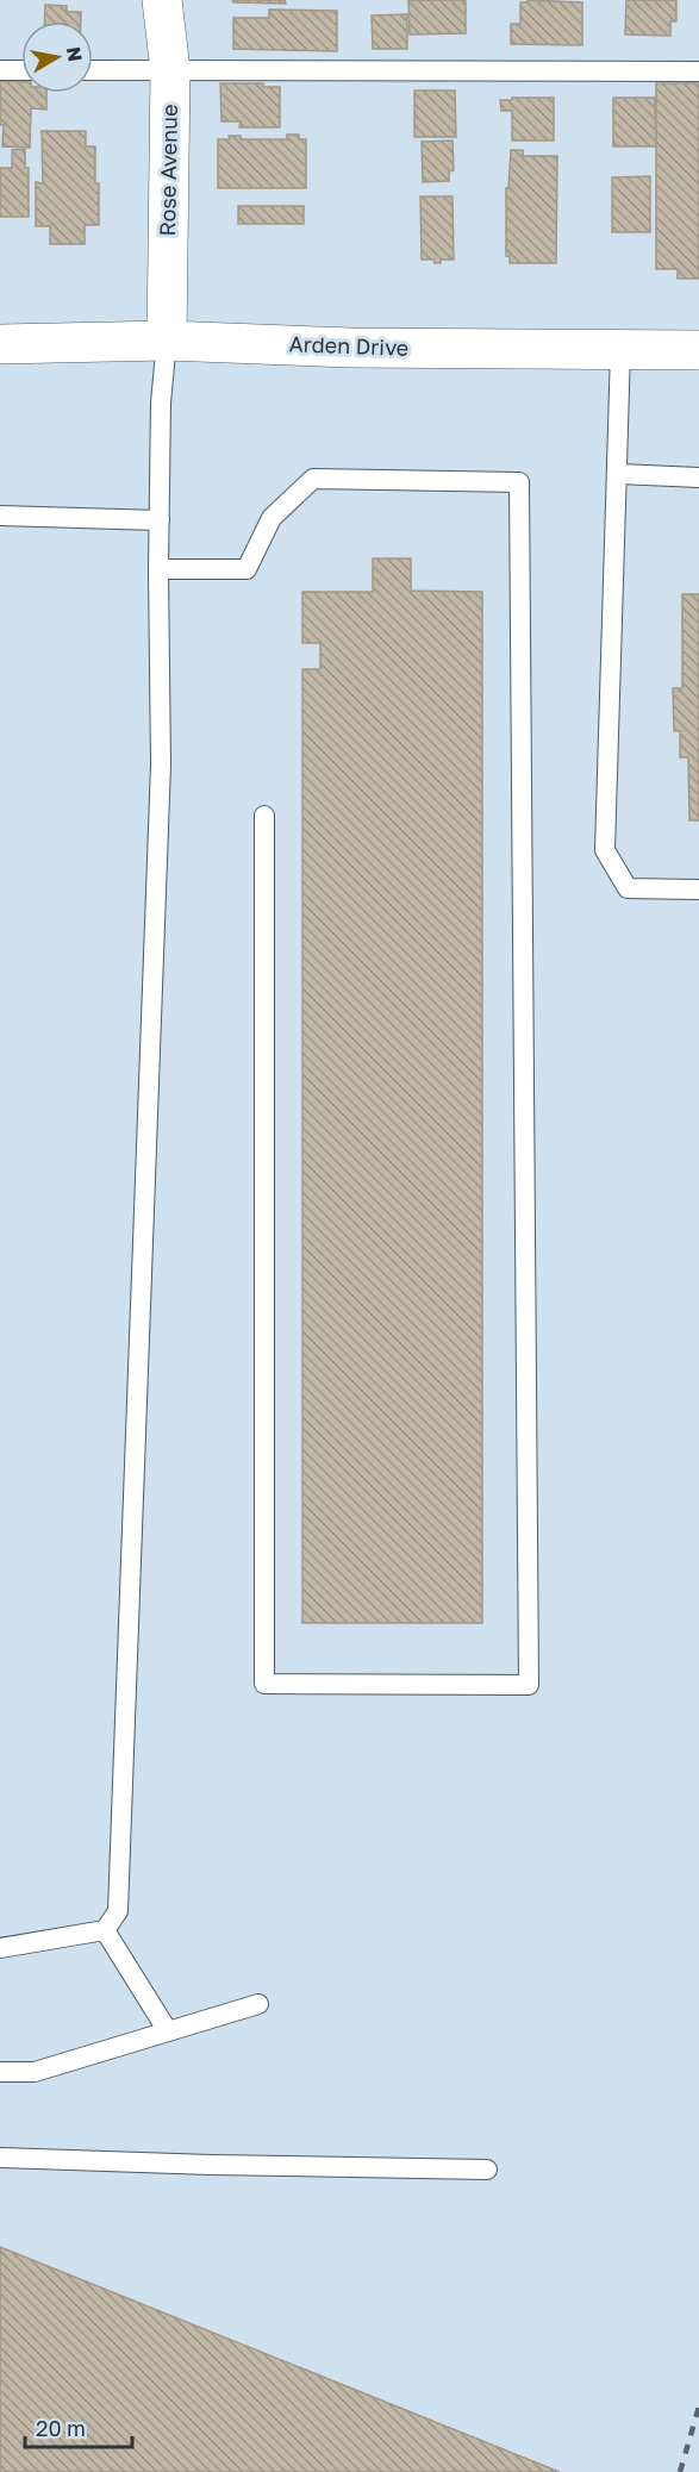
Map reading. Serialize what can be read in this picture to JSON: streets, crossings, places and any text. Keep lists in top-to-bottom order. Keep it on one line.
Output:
{"streets":{"street":["Rose Avenue","Arden Drive"]},"crossings":[["Rose Avenue","Arden Drive"]],"scale_bar":"20 m","north":"right"}
